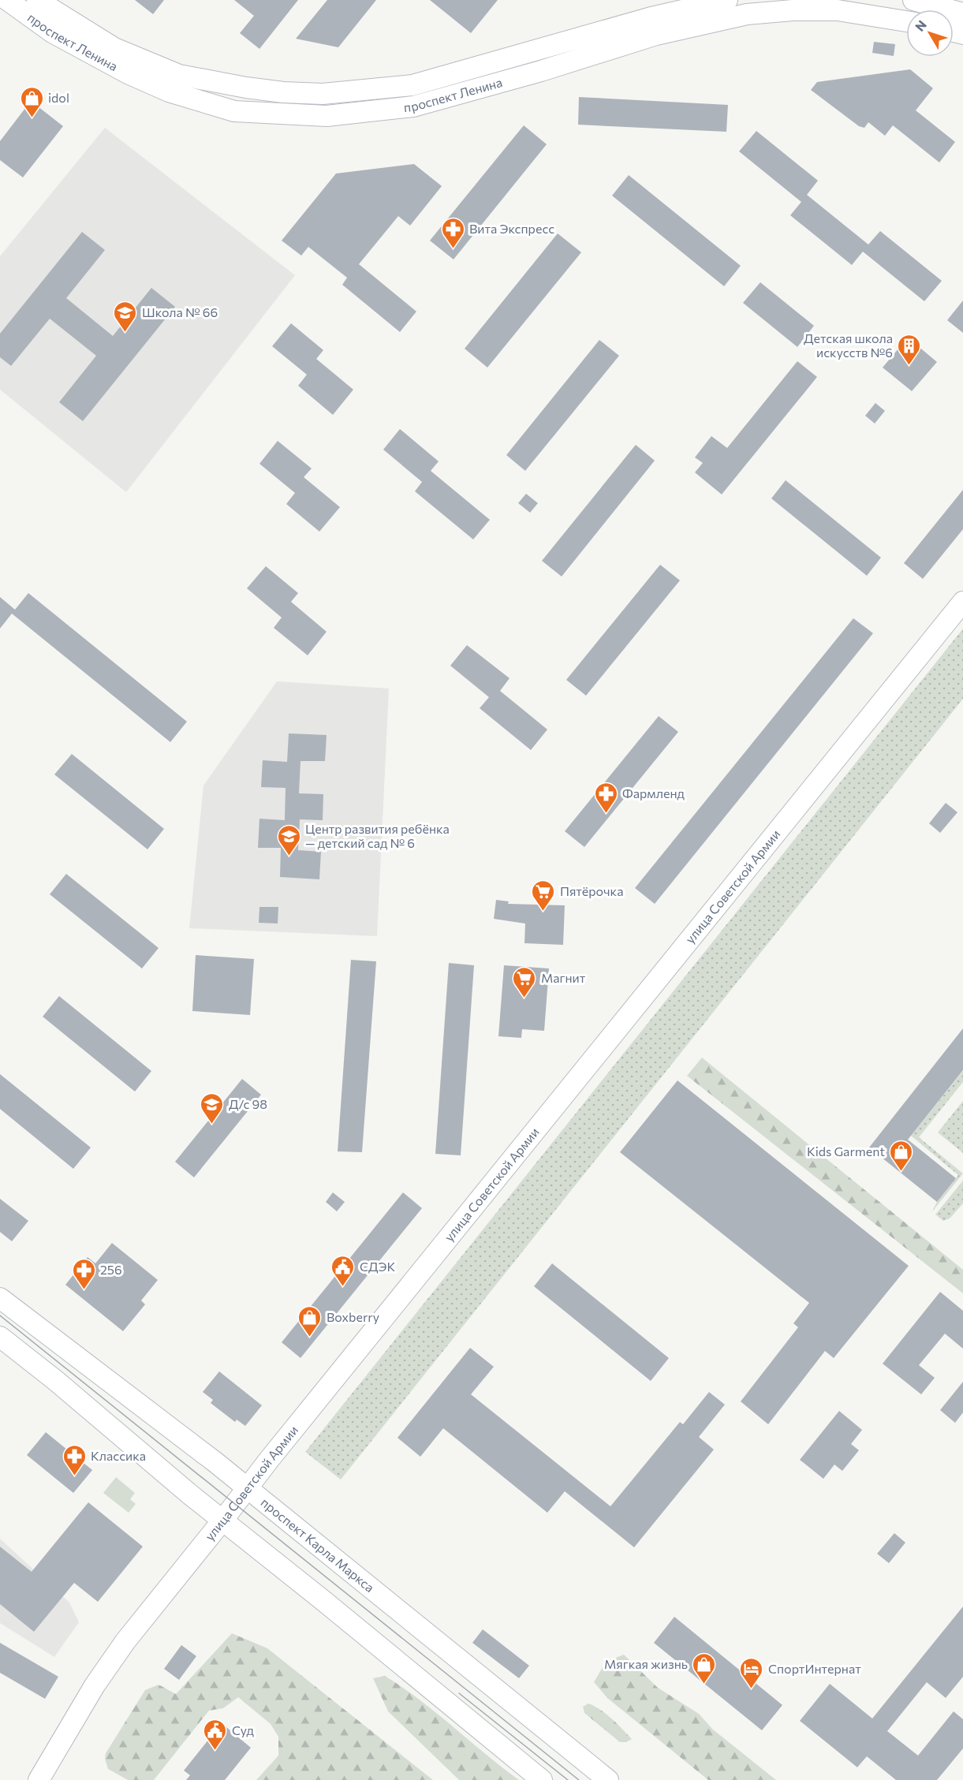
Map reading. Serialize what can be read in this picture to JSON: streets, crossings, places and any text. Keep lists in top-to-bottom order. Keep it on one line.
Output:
{"streets":{"main road":["проспект Ленина","улица Советской Армии","проспект Карла Маркса"]},"crossings":[["улица Советской Армии","проспект Карла Маркса"]],"places":{"shop":["idol","Kids Garment","Boxberry","Мягкая жизнь"],"pharmacy":["Вита Экспресс","Фармленд","256","Классика"],"school or university":["Школа № 66","Центр развития ребёнка — детский сад № 6","Д/с 98"],"building":["Детская школа искусств №6"],"supermarket":["Пятёрочка","Магнит"],"public building":["СДЭК","Суд"],"hotel":["СпортИнтернат"]},"north":"top left"}
